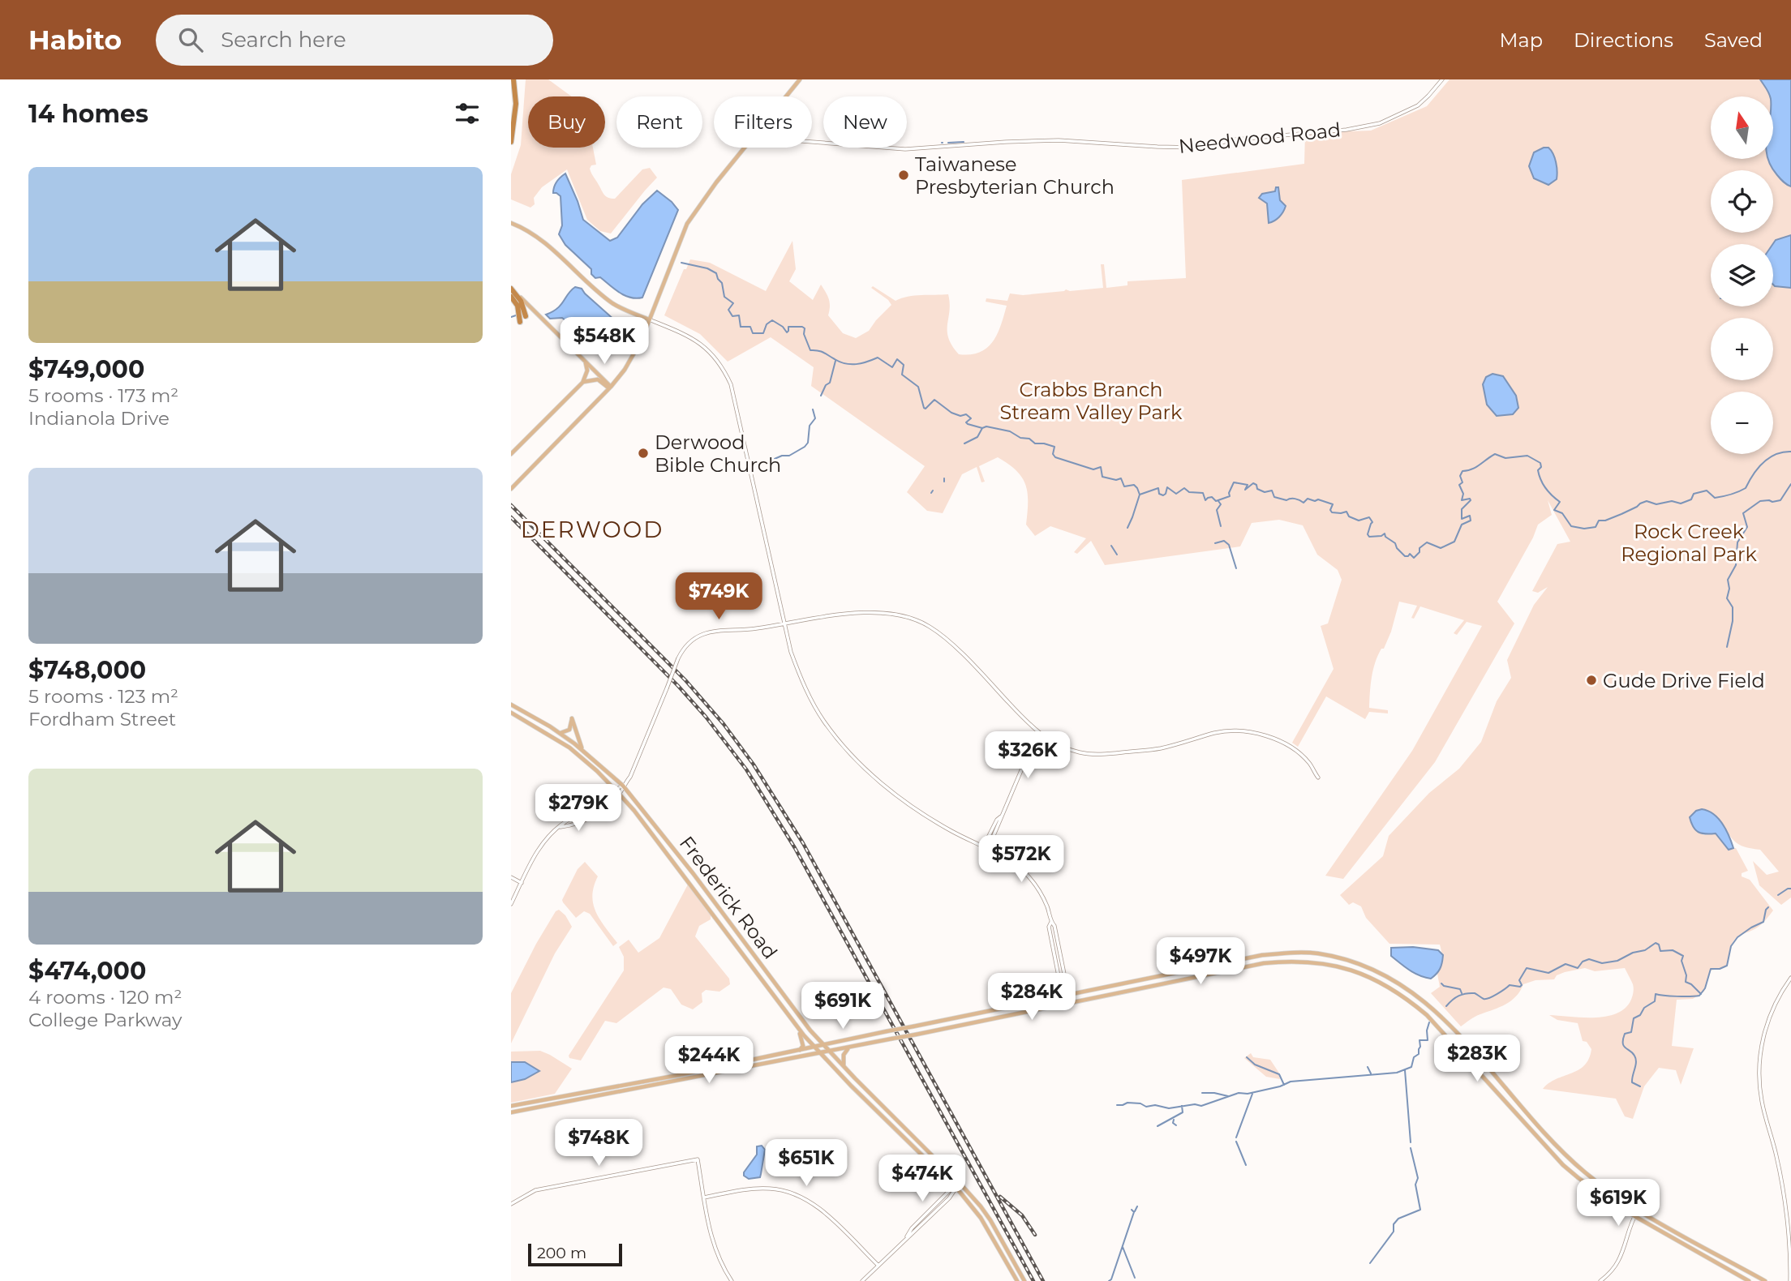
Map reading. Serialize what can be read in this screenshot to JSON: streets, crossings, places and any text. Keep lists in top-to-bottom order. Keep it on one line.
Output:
{"streets":{"main road":["Frederick Road"],"street":["Needwood Road"]},"districts":["DERWOOD"],"parks":["Crabbs Branch Stream Valley Park","Rock Creek Regional Park"],"places":["Taiwanese Presbyterian Church","Derwood Bible Church","Gude Drive Field"],"scale_bar":"200 m","north":"top","page":{"header":"Habito","search":"Search here","nav":["Map","Directions","Saved"],"heading":"14 homes","map_buttons":["+","−"],"chip":["Buy","Rent","Filters","New"],"list":[{"name":"$749,000","note":"5 rooms · 173 m² · Indianola Drive"},{"name":"$748,000","note":"5 rooms · 123 m² · Fordham Street"},{"name":"$474,000","note":"4 rooms · 120 m² · College Parkway"}],"price":["$548K","$749K","$326K","$279K","$572K","$497K","$284K","$691K","$283K","$244K","$748K","$651K","$474K","$619K"],"scale":"200 m"}}
